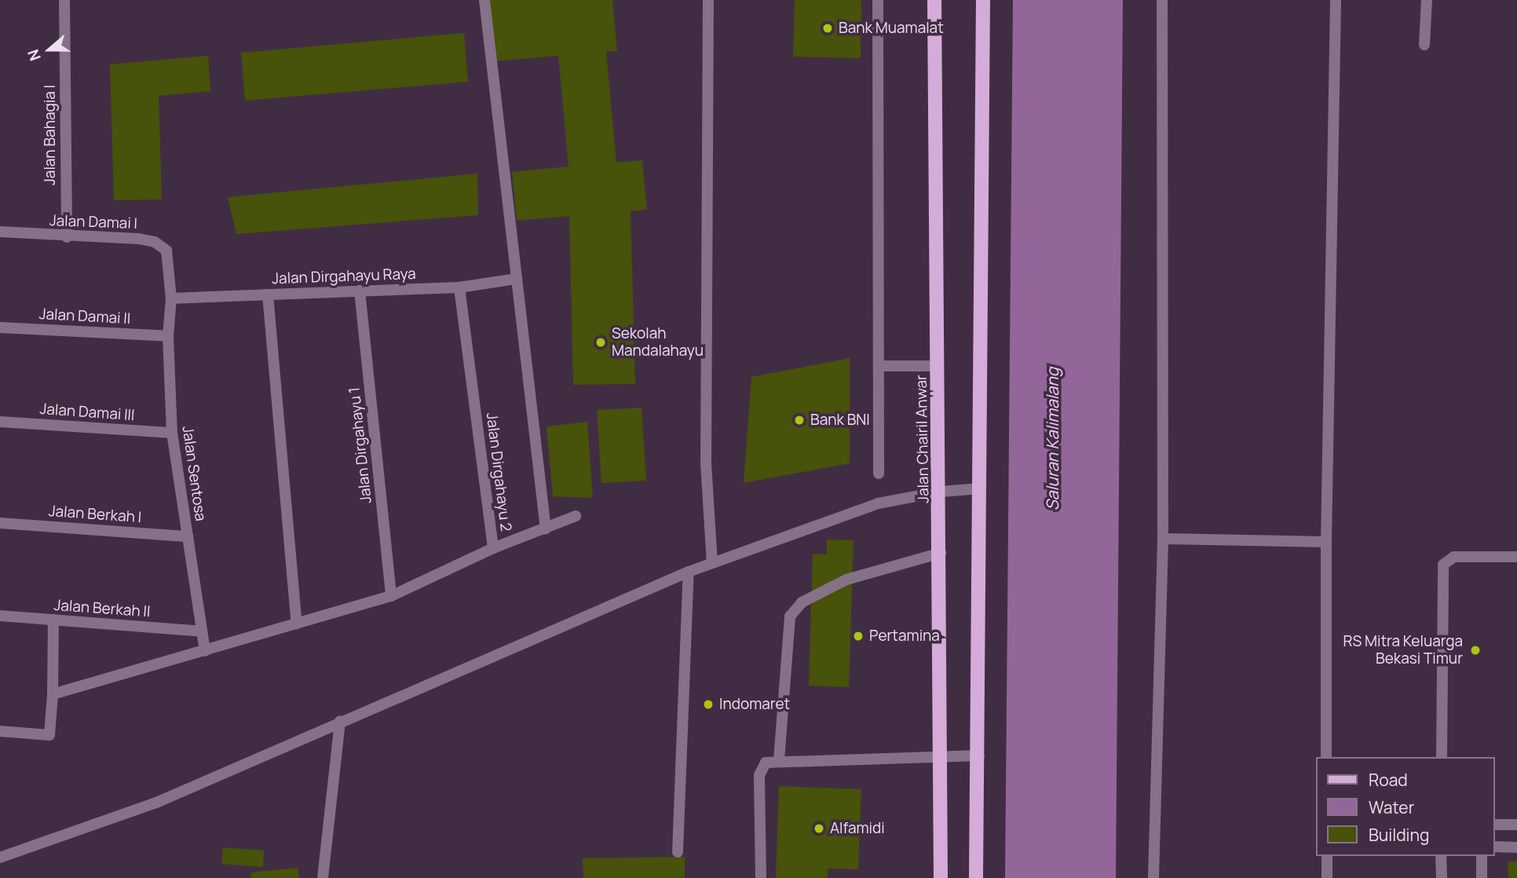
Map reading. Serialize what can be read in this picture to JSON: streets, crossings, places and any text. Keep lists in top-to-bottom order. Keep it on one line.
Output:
{"streets":{"main road":["Jalan Chairil Anwar"],"street":["Jalan Bahagia I","Jalan Damai I","Jalan Dirgahayu Raya","Jalan Damai II","Jalan Damai III","Jalan Dirgahayu 1","Jalan Dirgahayu 2","Jalan Sentosa","Jalan Berkah I","Jalan Berkah II"]},"crossings":[["Jalan Bahagia I","Jalan Damai I"],["Jalan Damai I","Jalan Dirgahayu Raya"],["Jalan Damai I","Jalan Sentosa"],["Jalan Dirgahayu Raya","Jalan Dirgahayu 1"],["Jalan Dirgahayu Raya","Jalan Dirgahayu 2"],["Jalan Dirgahayu Raya","Jalan Sentosa"],["Jalan Damai II","Jalan Sentosa"],["Jalan Damai III","Jalan Sentosa"],["Jalan Dirgahayu 1","Jalan Dirgahayu 2"],["Jalan Dirgahayu 2","Jalan Sentosa"],["Jalan Sentosa","Jalan Berkah I"],["Jalan Sentosa","Jalan Berkah II"]],"water":["Saluran Kalimalang"],"places":["Bank Muamalat","Sekolah Mandalahayu","Bank BNI","Pertamina","RS Mitra Keluarga Bekasi Timur","Indomaret","Alfamidi"],"legend":["Road","Water","Building"],"north":"left"}
